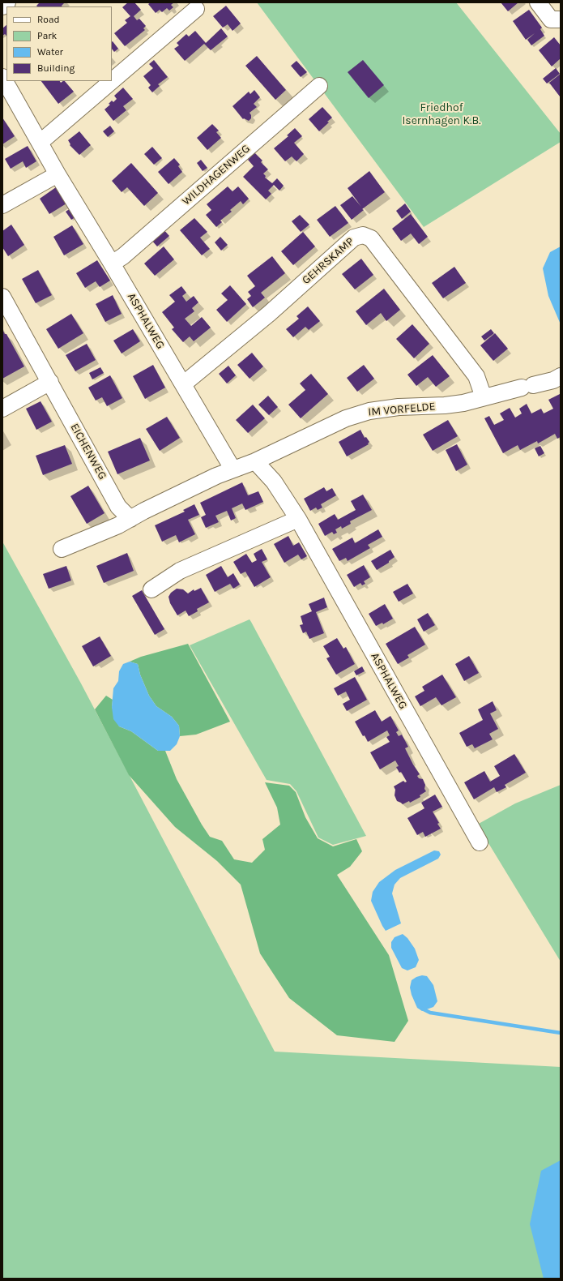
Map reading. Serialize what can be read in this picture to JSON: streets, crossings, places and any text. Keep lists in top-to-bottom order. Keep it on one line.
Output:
{"streets":{"street":["WILDHAGENWEG","GEHRSKAMP","ASPHALWEG","IM VORFELDE","EICHENWEG"]},"crossings":[["WILDHAGENWEG","ASPHALWEG"],["GEHRSKAMP","ASPHALWEG"],["GEHRSKAMP","IM VORFELDE"],["ASPHALWEG","IM VORFELDE"]],"parks":["Friedhof Isernhagen K.B."],"legend":["Road","Park","Water","Building"]}
